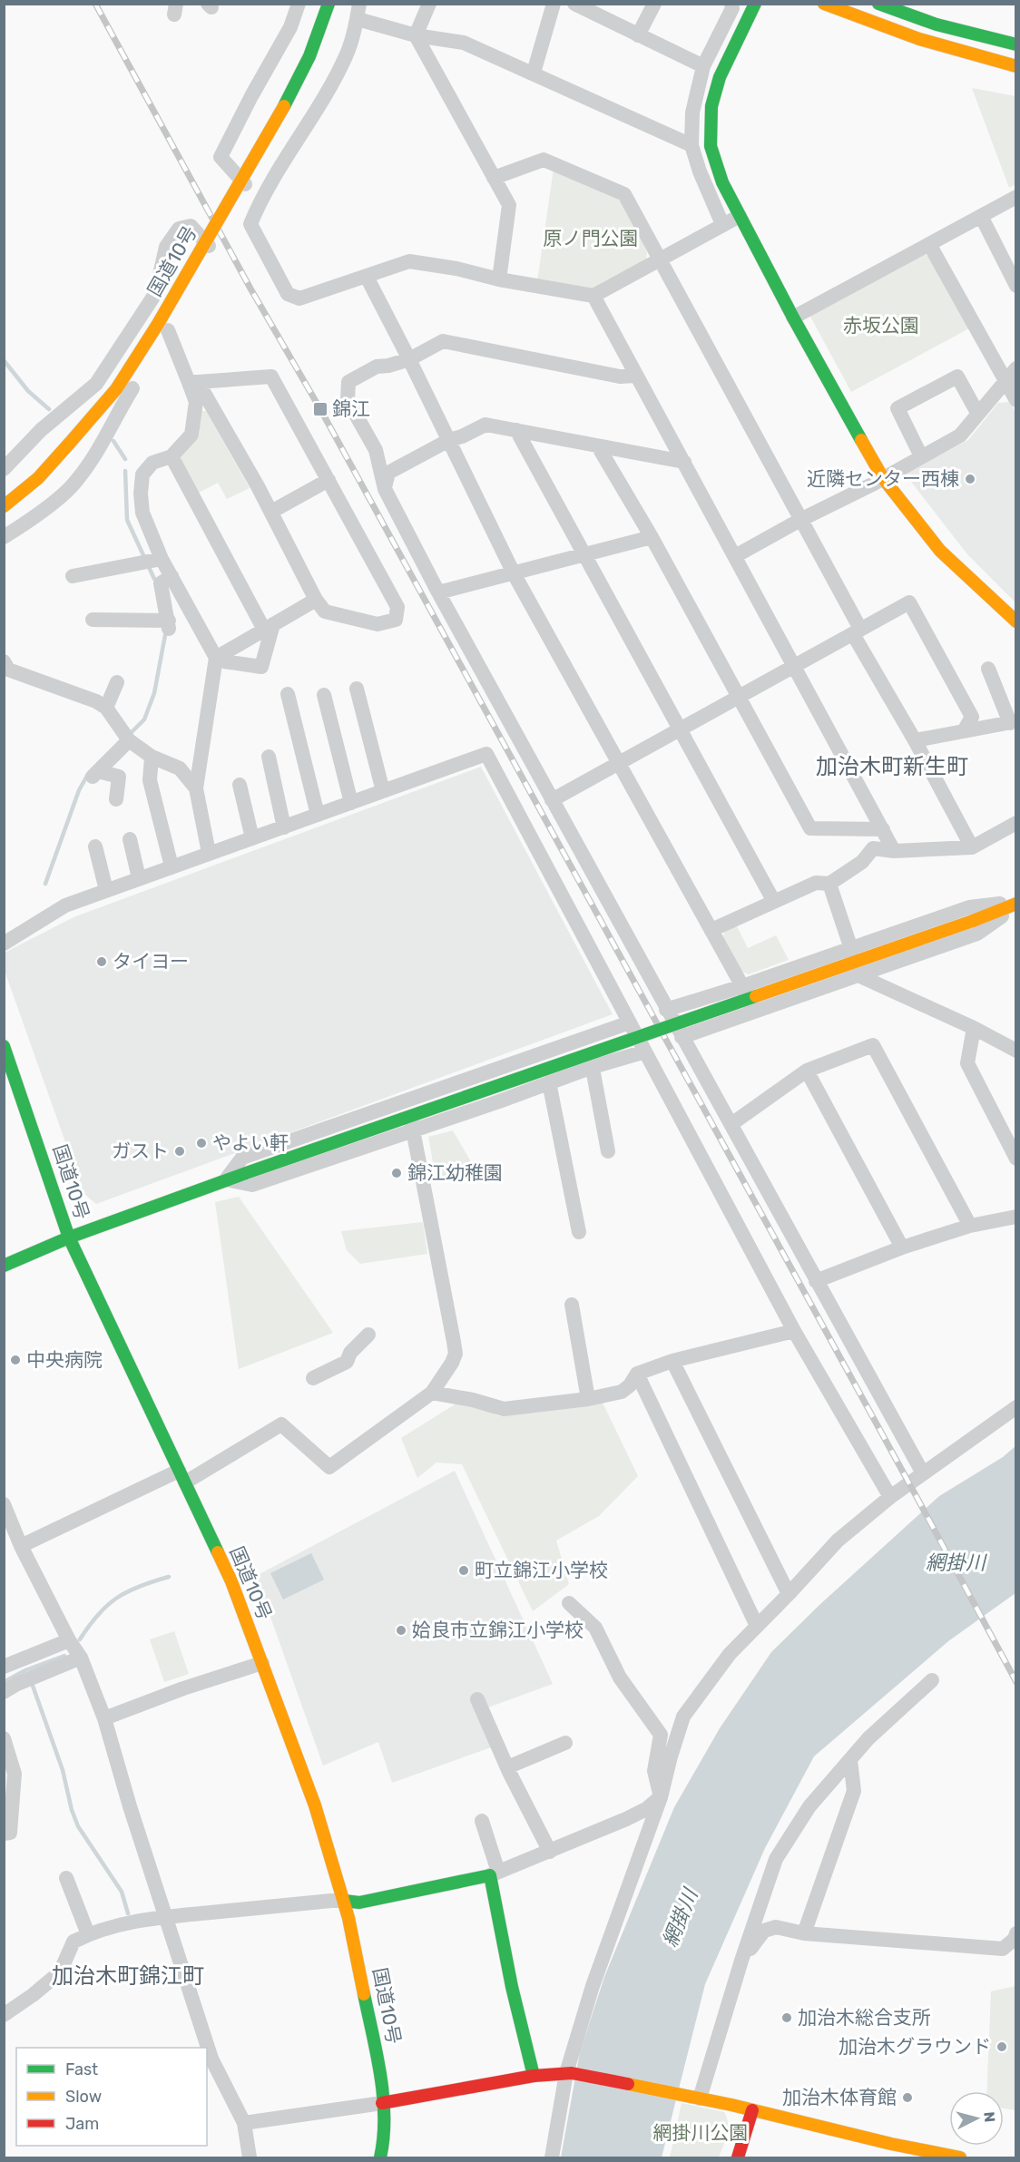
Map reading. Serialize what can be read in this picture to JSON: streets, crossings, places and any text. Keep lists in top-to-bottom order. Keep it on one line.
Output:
{"streets":{"main road":["国道10号"]},"districts":["加治木町新生町","加治木町錦江町"],"water":["網掛川"],"parks":["原ノ門公園","赤坂公園","網掛川公園"],"places":{"transit":["錦江"],"other":["近隣センター西棟","タイヨー","やよい軒","ガスト","錦江幼稚園","中央病院","町立錦江小学校","姶良市立錦江小学校","加治木総合支所","加治木グラウンド","加治木体育館"]},"legend":["Fast","Slow","Jam"],"north":"right"}
